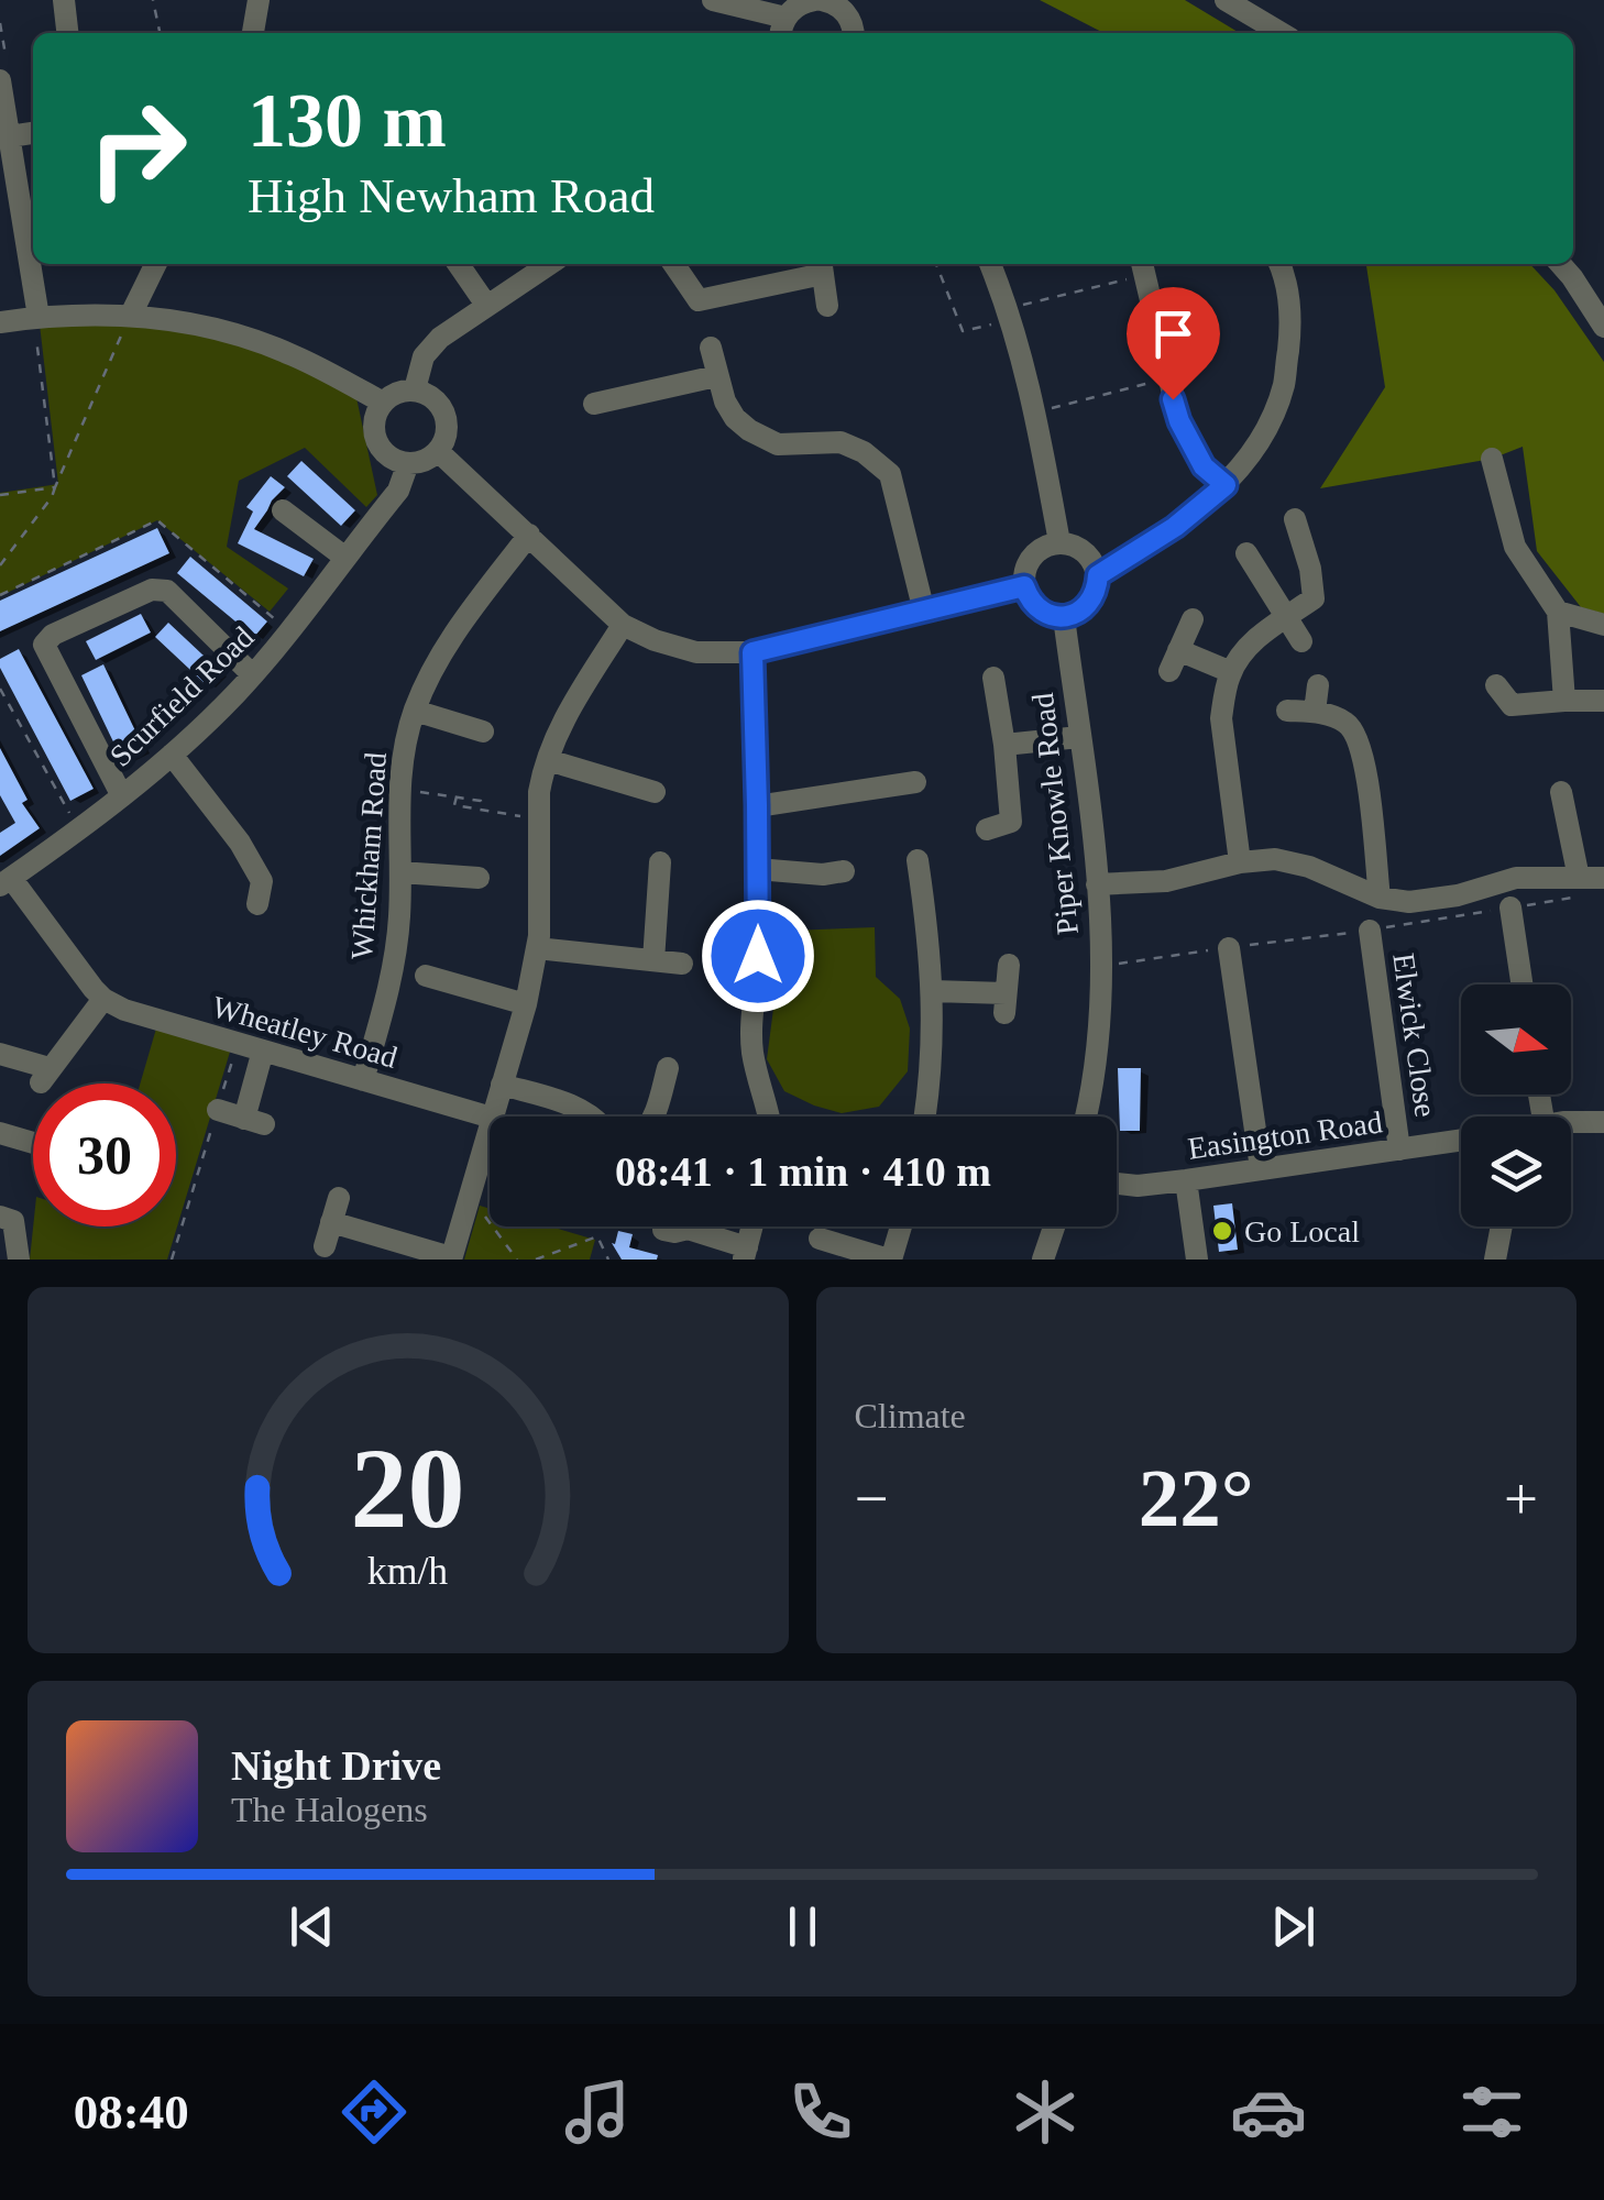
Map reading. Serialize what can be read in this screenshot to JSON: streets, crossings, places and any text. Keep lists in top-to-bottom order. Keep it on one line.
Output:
{"streets":{"street":["Scurfield Road","Piper Knowle Road","Whickham Road","Wheatley Road","Elwick Close","Easington Road"]},"crossings":[["Scurfield Road","Wheatley Road"],["Whickham Road","Wheatley Road"],["Elwick Close","Easington Road"]],"places":["Go Local"],"north":"right","page":{"turn":["130 m","High Newham Road"],"limit":"30","trip":"08:41 · 1 min · 410 m","tile":"Climate","heat":["−","22°","+"],"song":["Night Drive","The Halogens"],"tabs":"08:40","gauge":["20","km/h"]}}
